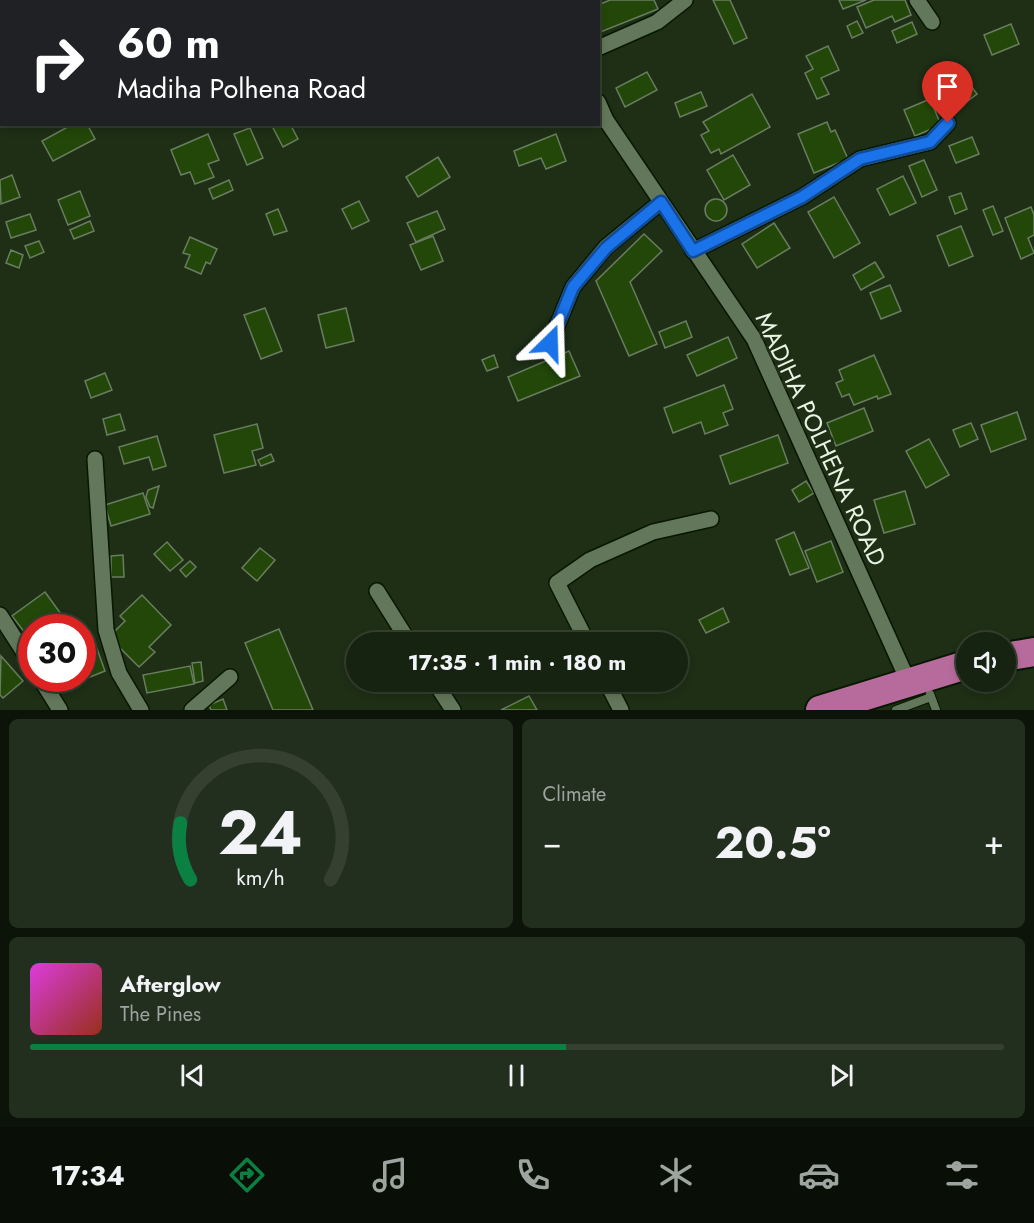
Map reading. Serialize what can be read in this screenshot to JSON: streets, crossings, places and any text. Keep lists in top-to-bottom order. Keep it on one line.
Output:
{"streets":{"street":["MADIHA POLHENA ROAD"]},"page":{"turn":["60 m","Madiha Polhena Road"],"limit":"30","trip":"17:35 · 1 min · 180 m","tile":"Climate","heat":["−","20.5°","+"],"song":["Afterglow","The Pines"],"tabs":"17:34","gauge":["24","km/h"]}}
